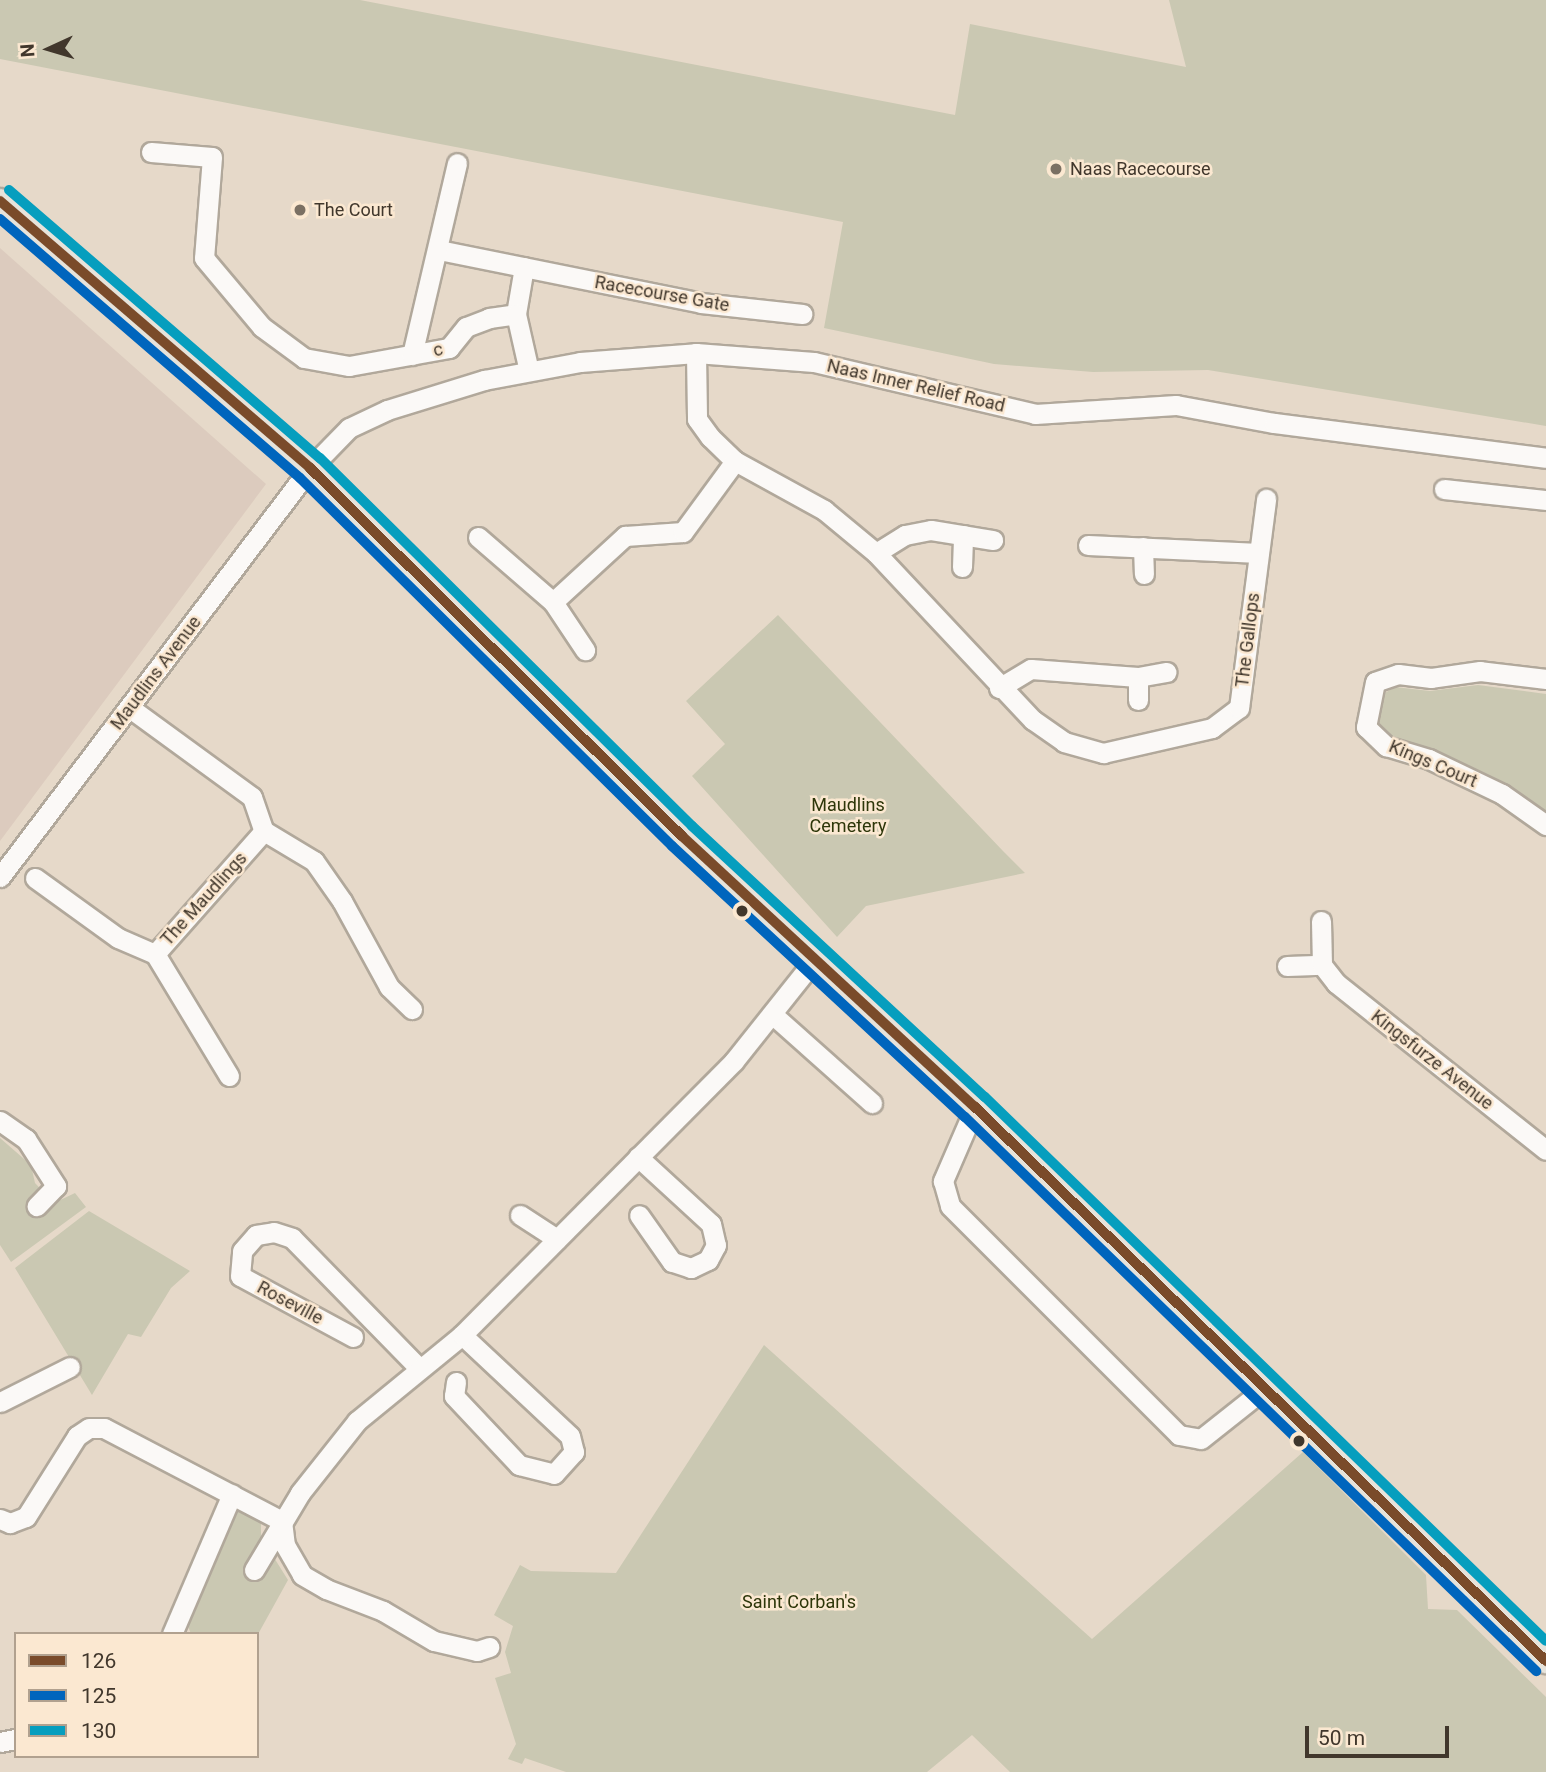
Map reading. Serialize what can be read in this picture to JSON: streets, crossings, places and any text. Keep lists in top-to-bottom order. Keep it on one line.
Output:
{"streets":{"street":["Racecourse Gate","c","Naas Inner Relief Road","The Gallops","Maudlins Avenue","Kings Court","The Maudlings","Kingsfurze Avenue","Roseville"]},"crossings":[["Naas Inner Relief Road","The Gallops"],["Naas Inner Relief Road","Maudlins Avenue"]],"parks":["Maudlins Cemetery","Saint Corban's"],"places":["Naas Racecourse","The Court"],"lines":["transit line 130","transit line 126","transit line 125"],"legend":["126","125","130"],"scale_bar":"50 m","north":"left"}
